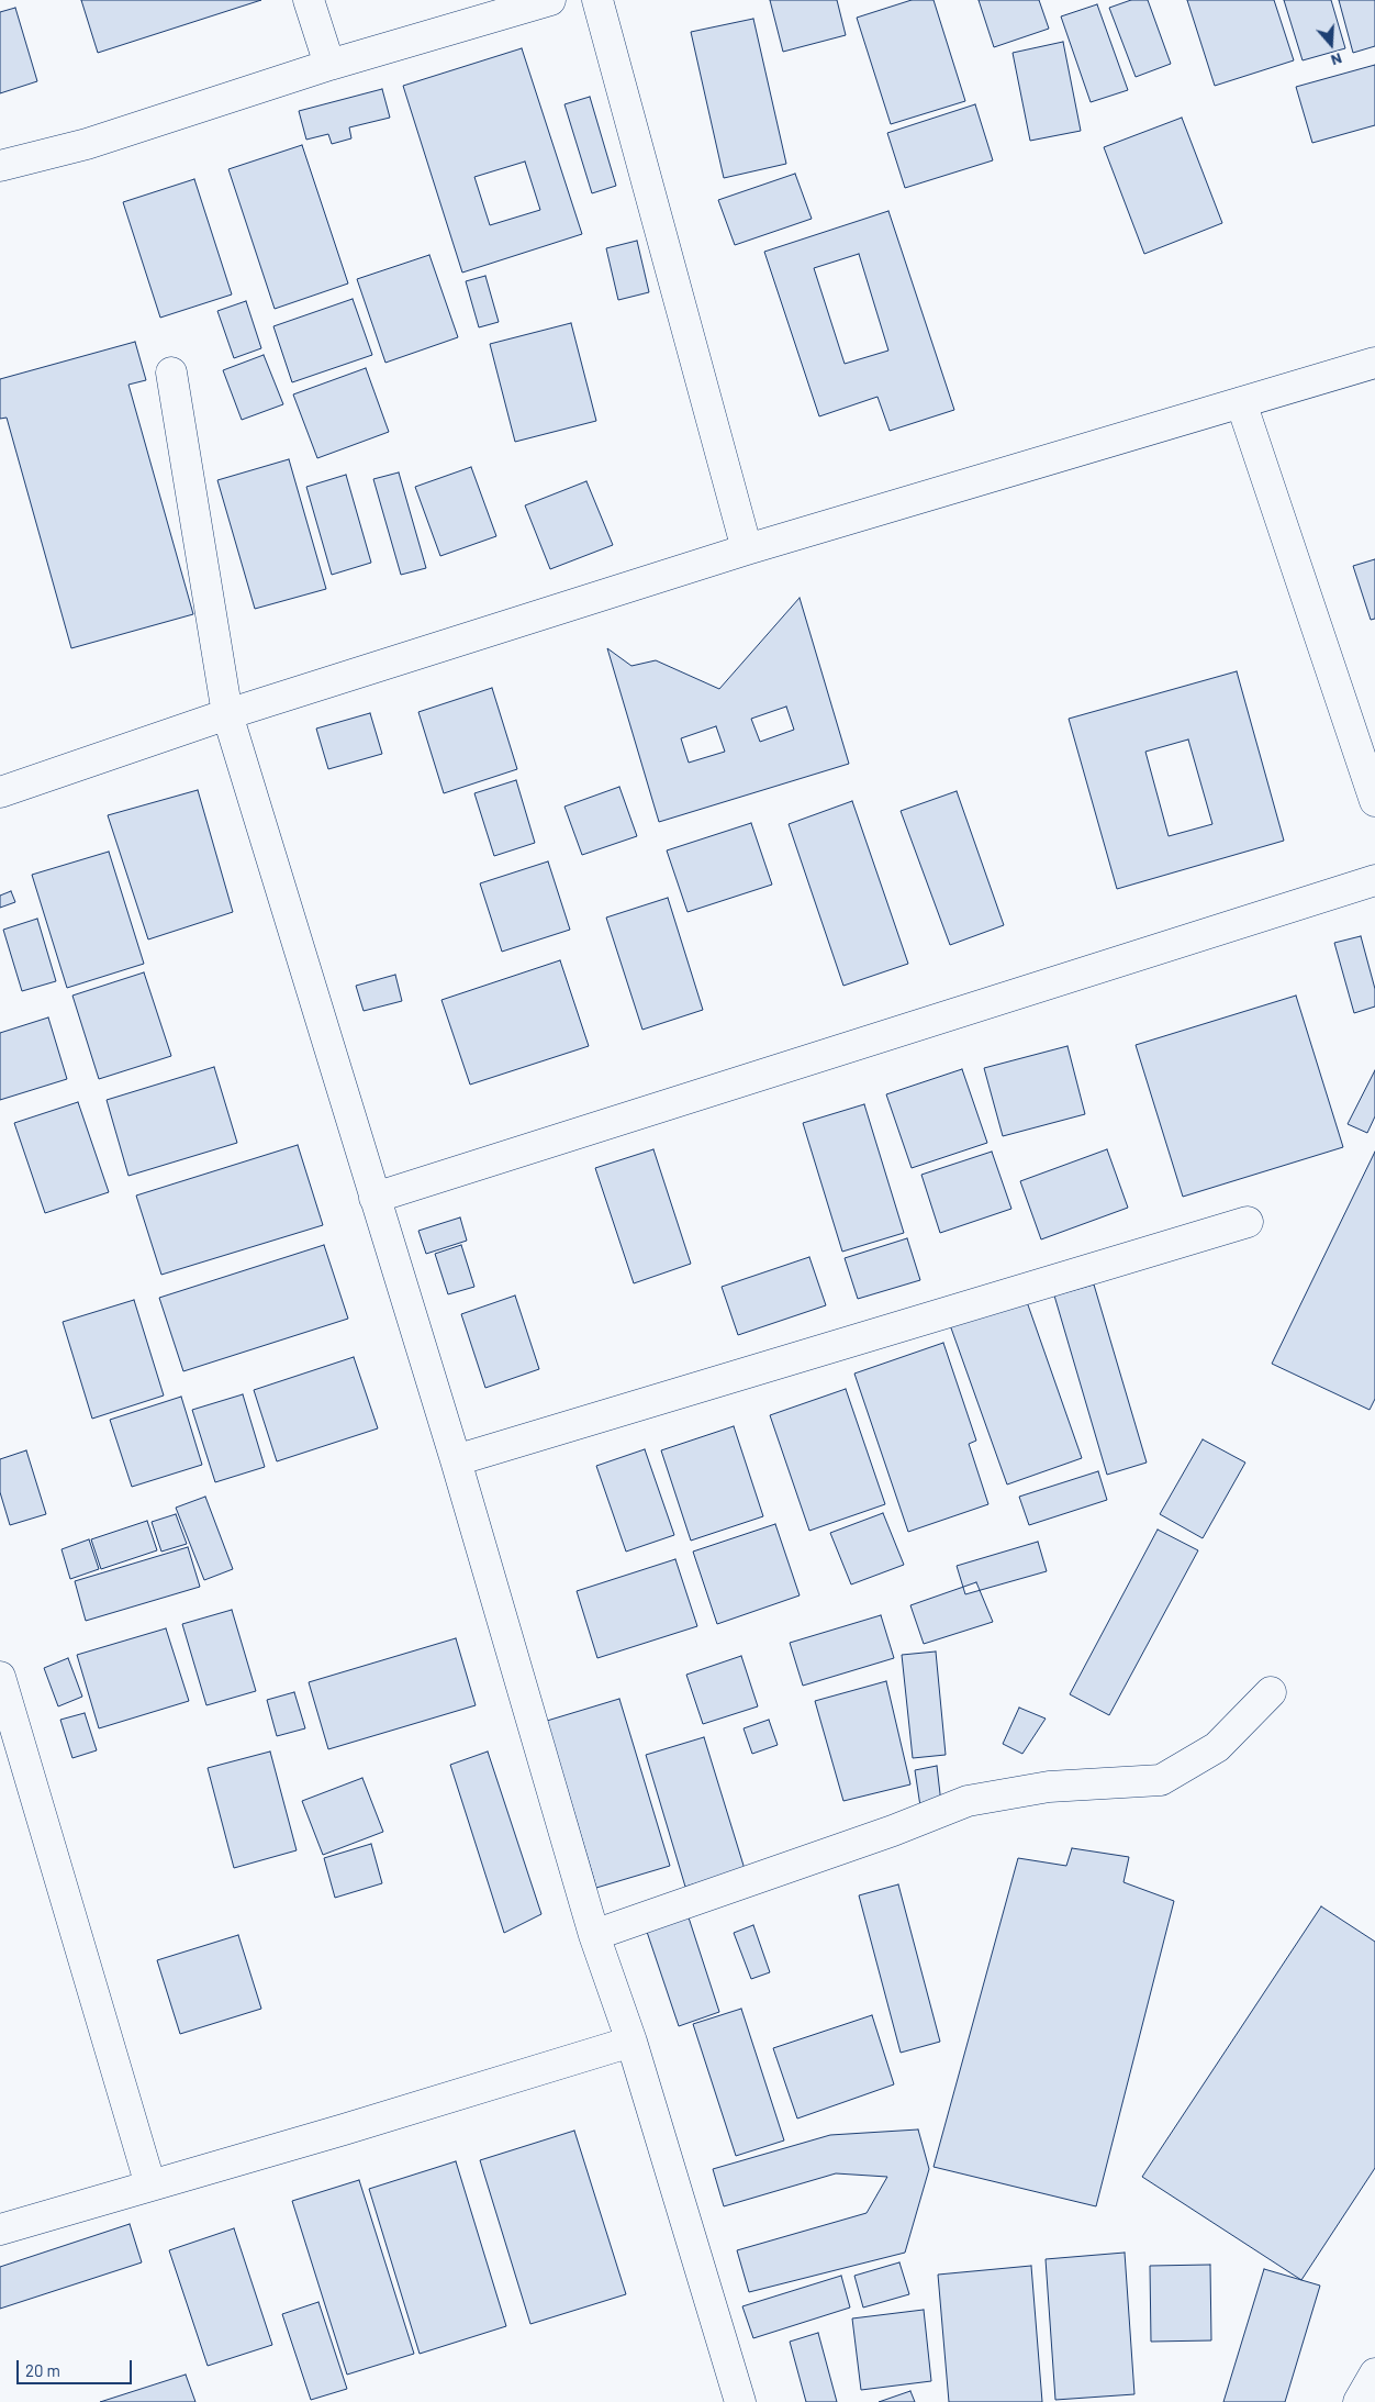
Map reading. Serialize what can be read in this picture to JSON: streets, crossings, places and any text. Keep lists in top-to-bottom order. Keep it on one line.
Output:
{"scale_bar":"20 m","north":"bottom"}
